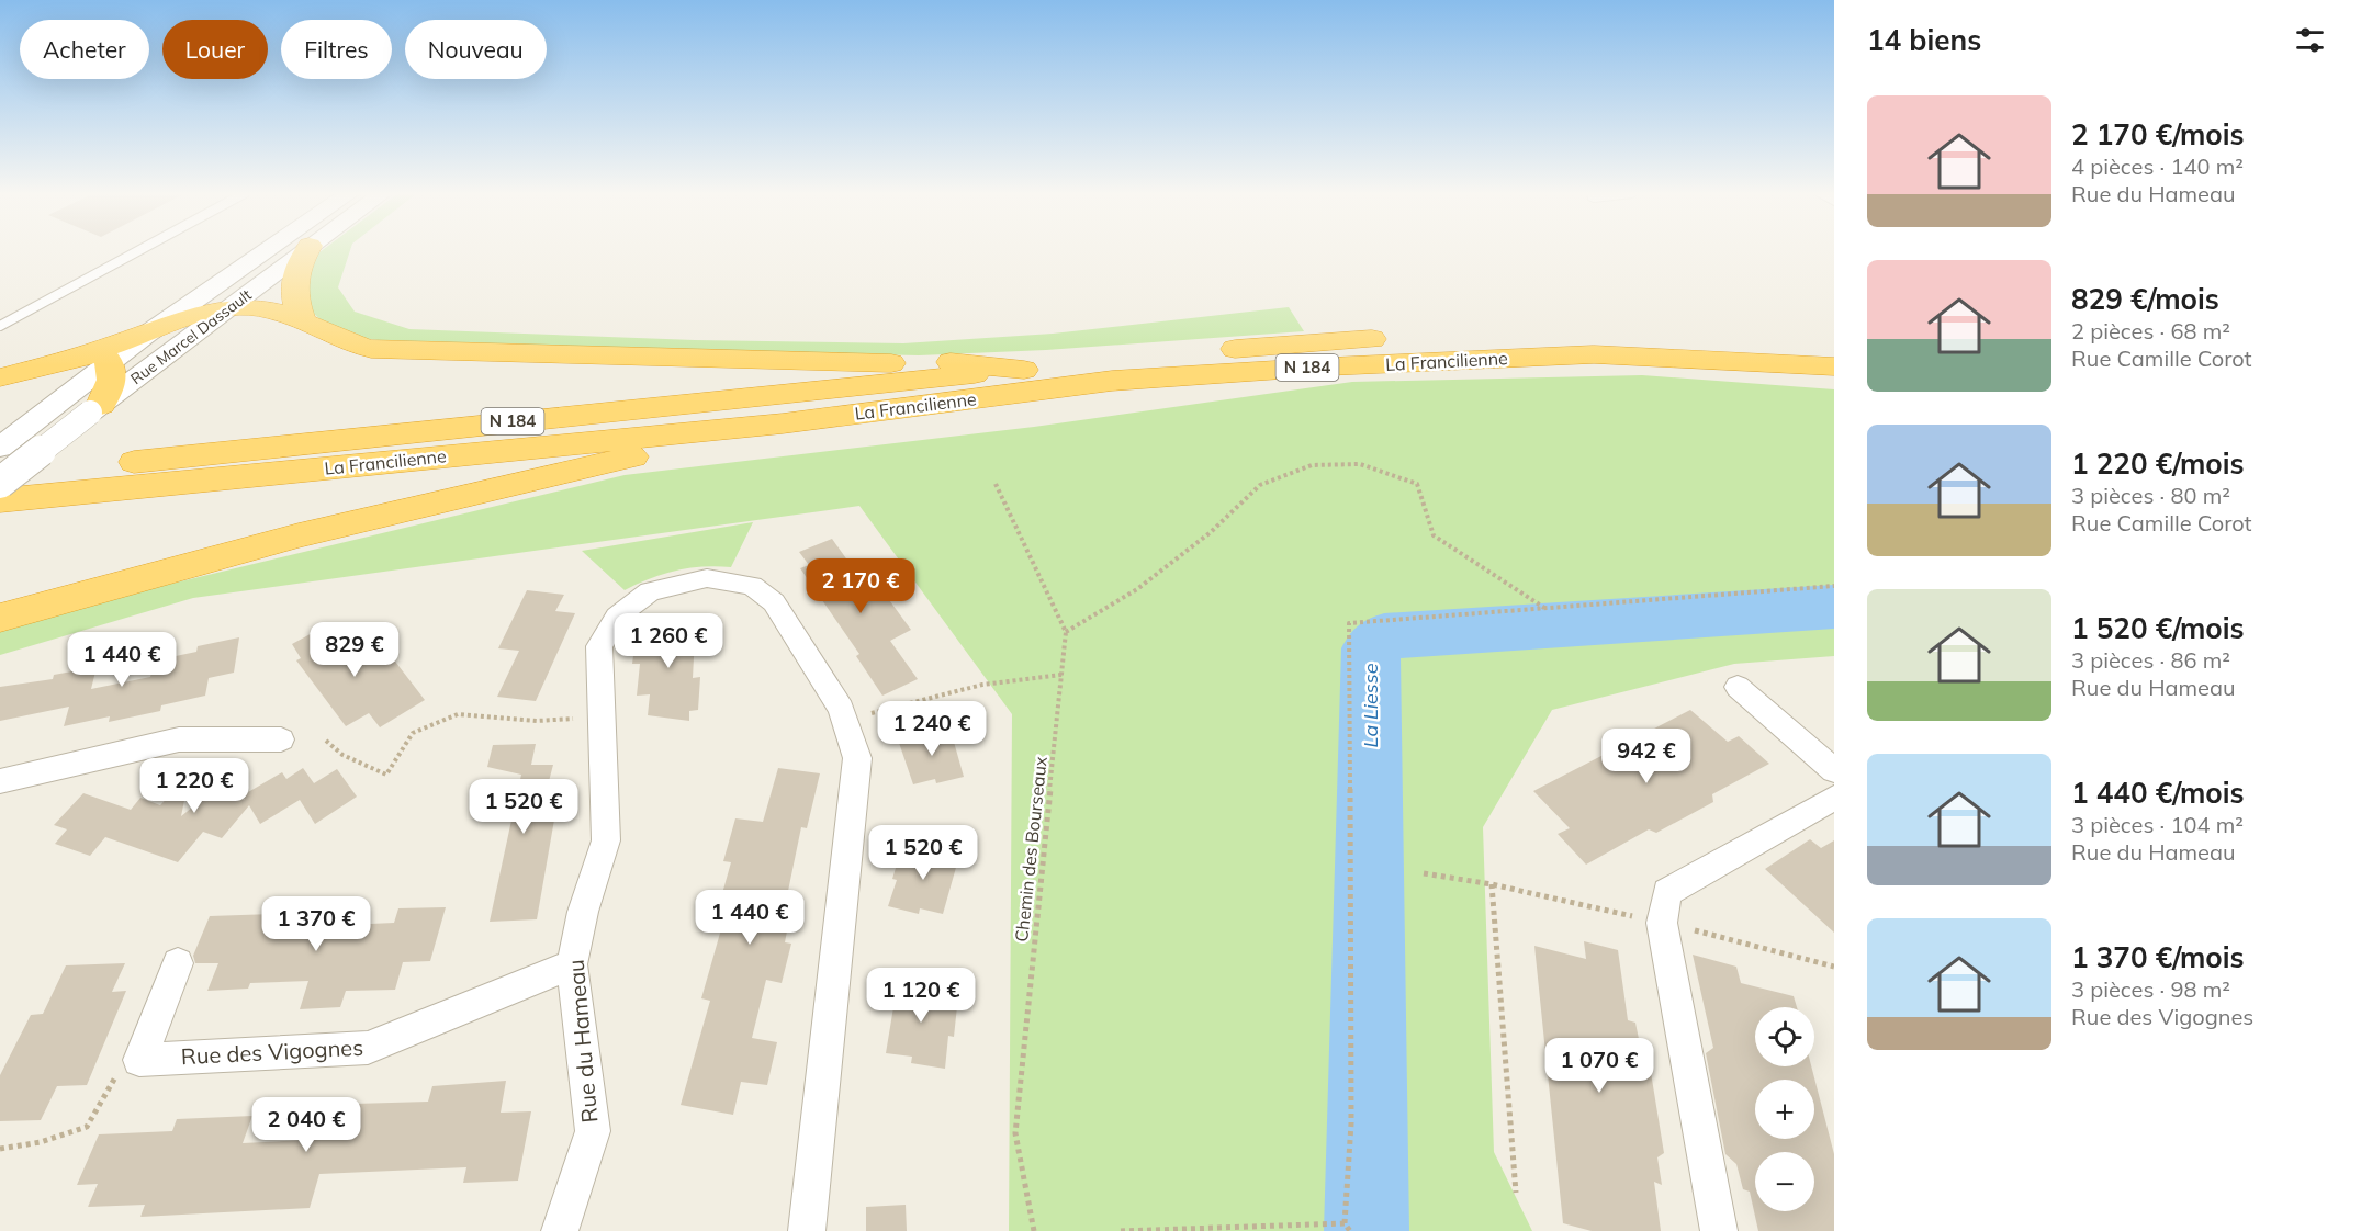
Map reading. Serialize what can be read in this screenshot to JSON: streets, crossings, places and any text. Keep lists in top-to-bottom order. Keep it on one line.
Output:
{"streets":{"highway":["La Francilienne","N 184"],"street":["Rue Marcel Dassault","Rue du Hameau","Rue des Vigognes"],"path":["Chemin des Bourseaux"]},"crossings":[["Rue du Hameau","Rue des Vigognes"]],"water":["La Liesse"],"page":{"heading":"14 biens","chip":["Acheter","Louer","Filtres","Nouveau"],"list":[{"name":"2 170 €/mois","note":"4 pièces · 140 m² · Rue du Hameau"},{"name":"829 €/mois","note":"2 pièces · 68 m² · Rue Camille Corot"},{"name":"1 220 €/mois","note":"3 pièces · 80 m² · Rue Camille Corot"},{"name":"1 520 €/mois","note":"3 pièces · 86 m² · Rue du Hameau"},{"name":"1 440 €/mois","note":"3 pièces · 104 m² · Rue du Hameau"},{"name":"1 370 €/mois","note":"3 pièces · 98 m² · Rue des Vigognes"}],"price":["2 170 €","1 260 €","829 €","1 440 €","1 240 €","942 €","1 220 €","1 520 €","1 520 €","1 440 €","1 370 €","1 120 €","1 070 €","2 040 €"],"map_buttons":["+","−"]}}
